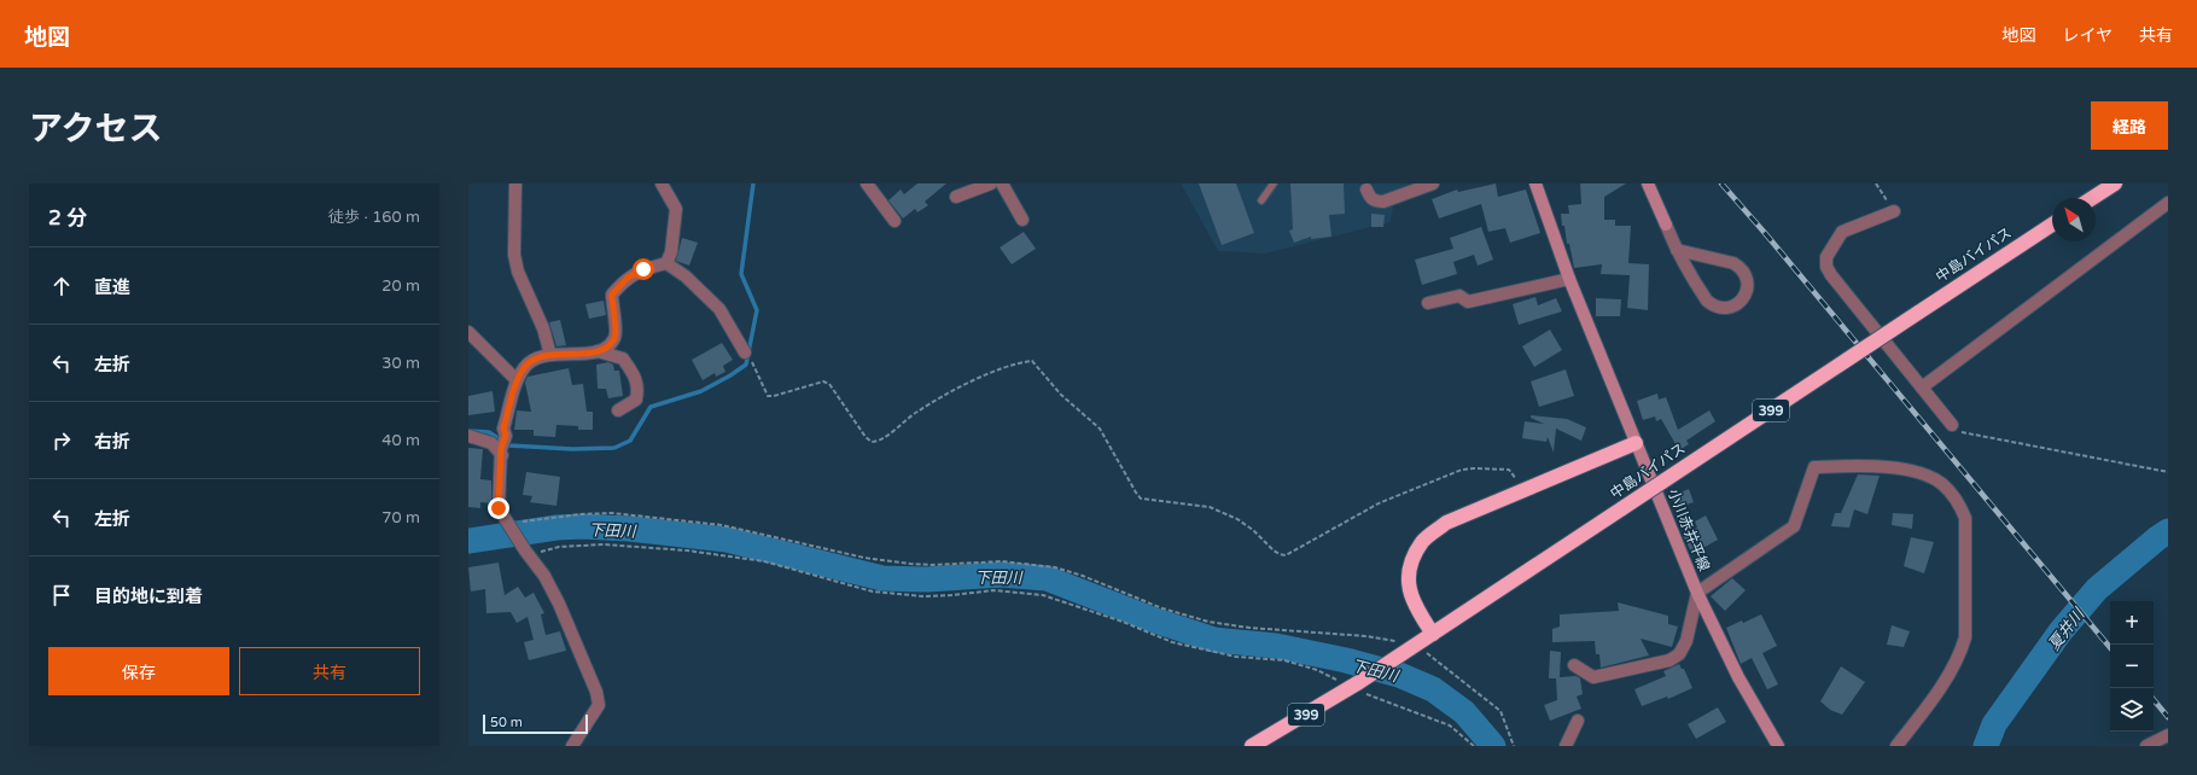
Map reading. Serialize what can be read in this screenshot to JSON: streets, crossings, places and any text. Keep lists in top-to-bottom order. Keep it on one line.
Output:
{"streets":{"highway":["中島バイパス","399"],"main road":["小川赤井平線"]},"water":["下田川","夏井川"],"scale_bar":"50 m","north":"top left","page":{"header":"地図","nav":["地図","レイヤ","共有"],"title":"アクセス","buttons":["経路",["保存","共有"]],"heading":["2 分","徒歩 · 160 m"],"list":[["直進","20 m"],["左折","30 m"],["右折","40 m"],["左折","70 m"],"目的地に到着"],"map_buttons":["+","−"],"scale":"50 m"}}
